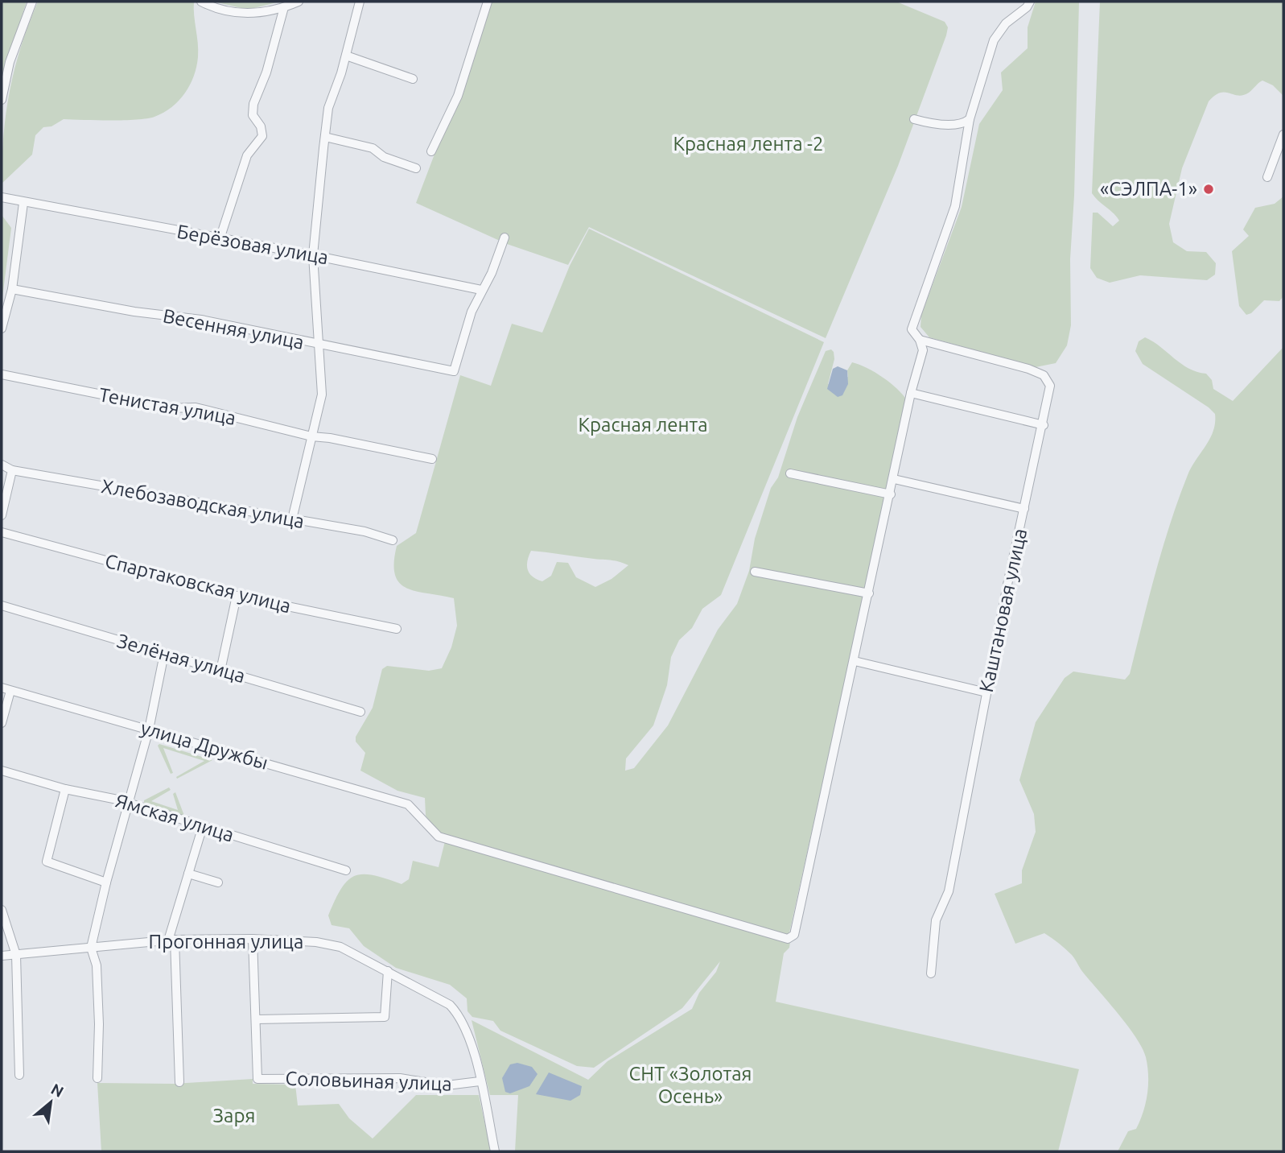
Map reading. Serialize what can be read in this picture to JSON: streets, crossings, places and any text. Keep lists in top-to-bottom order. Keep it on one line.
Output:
{"streets":{"street":["Берёзовая улица","Весенняя улица","Тенистая улица","Хлебозаводская улица","Спартаковская улица","Каштановая улица","Зелёная улица","улица Дружбы","Ямская улица","Прогонная улица","Соловьиная улица"]},"crossings":[["Берёзовая улица","Весенняя улица"],["Прогонная улица","Соловьиная улица"]],"parks":["Красная лента -2","Красная лента","СНТ «Золотая Осень»","Заря"],"places":["«СЭЛПА-1»"],"north":"top right"}
